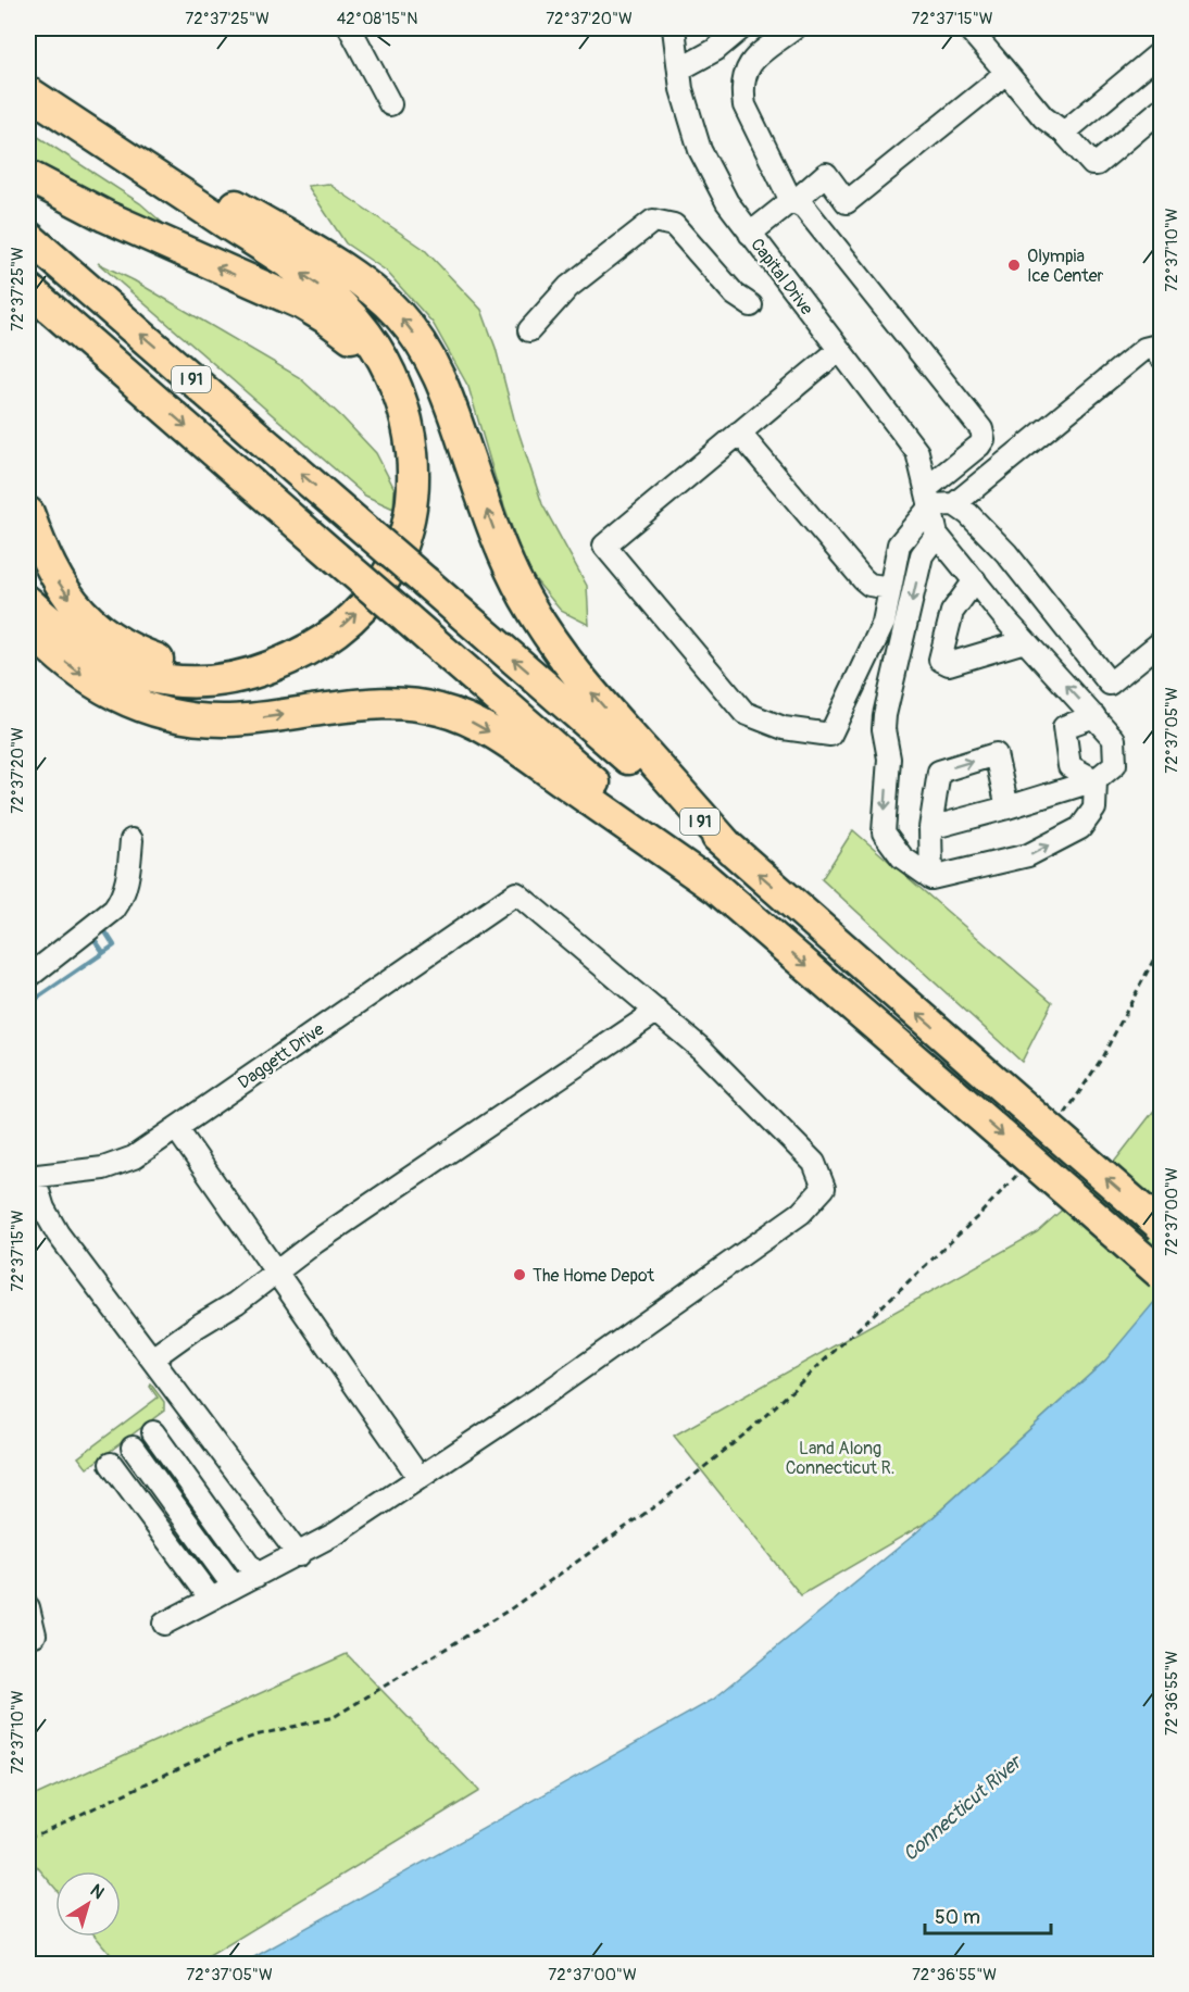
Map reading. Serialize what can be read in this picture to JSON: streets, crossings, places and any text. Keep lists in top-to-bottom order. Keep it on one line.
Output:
{"streets":{"highway":["I 91"],"street":["Capital Drive","Daggett Drive"]},"water":["Connecticut River"],"parks":["Land Along Connecticut R."],"places":["Olympia Ice Center","The Home Depot"],"scale_bar":"50 m","north":"top right","coordinates":["72°37'25\"W","42°08'15\"N","72°37'20\"W","72°37'15\"W","72°37'10\"W","72°37'05\"W","72°37'00\"W","72°36'55\"W"]}
